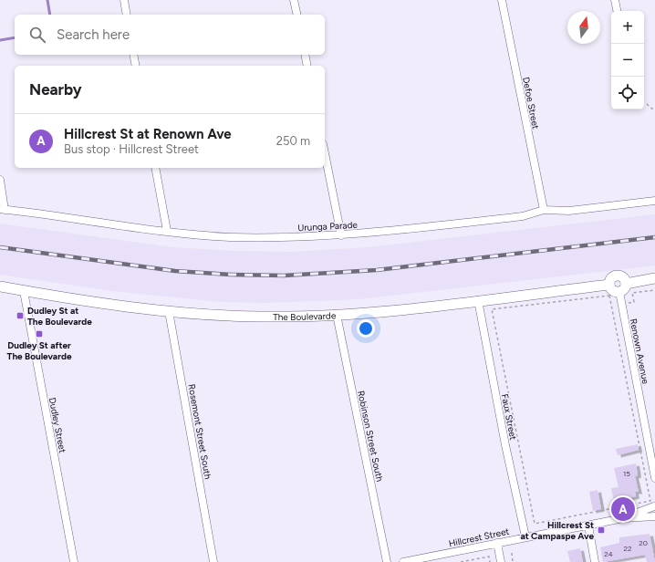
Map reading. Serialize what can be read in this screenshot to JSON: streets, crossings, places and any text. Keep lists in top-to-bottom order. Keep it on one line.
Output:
{"streets":{"street":["Defoe Street","Urunga Parade","The Boulevarde","Renown Avenue","Faux Street","Dudley Street","Rosemont Street South","Robinson Street South","Hillcrest Street"]},"crossings":[["Defoe Street","Urunga Parade"],["The Boulevarde","Renown Avenue"],["The Boulevarde","Faux Street"],["The Boulevarde","Dudley Street"],["The Boulevarde","Rosemont Street South"],["The Boulevarde","Robinson Street South"],["Faux Street","Hillcrest Street"]],"places":{"transit":["Dudley St at The Boulevarde","Dudley St after The Boulevarde","Hillcrest St at Campaspe Ave"]},"house_numbers":["15","20","22","24"],"north":"top","page":{"map_buttons":["+","−"],"search":"Search here","heading":"Nearby","list":[{"mark":"A","name":"Hillcrest St at Renown Ave","note":"Bus stop · Hillcrest Street","value":"250 m"}],"pins":"A"}}
